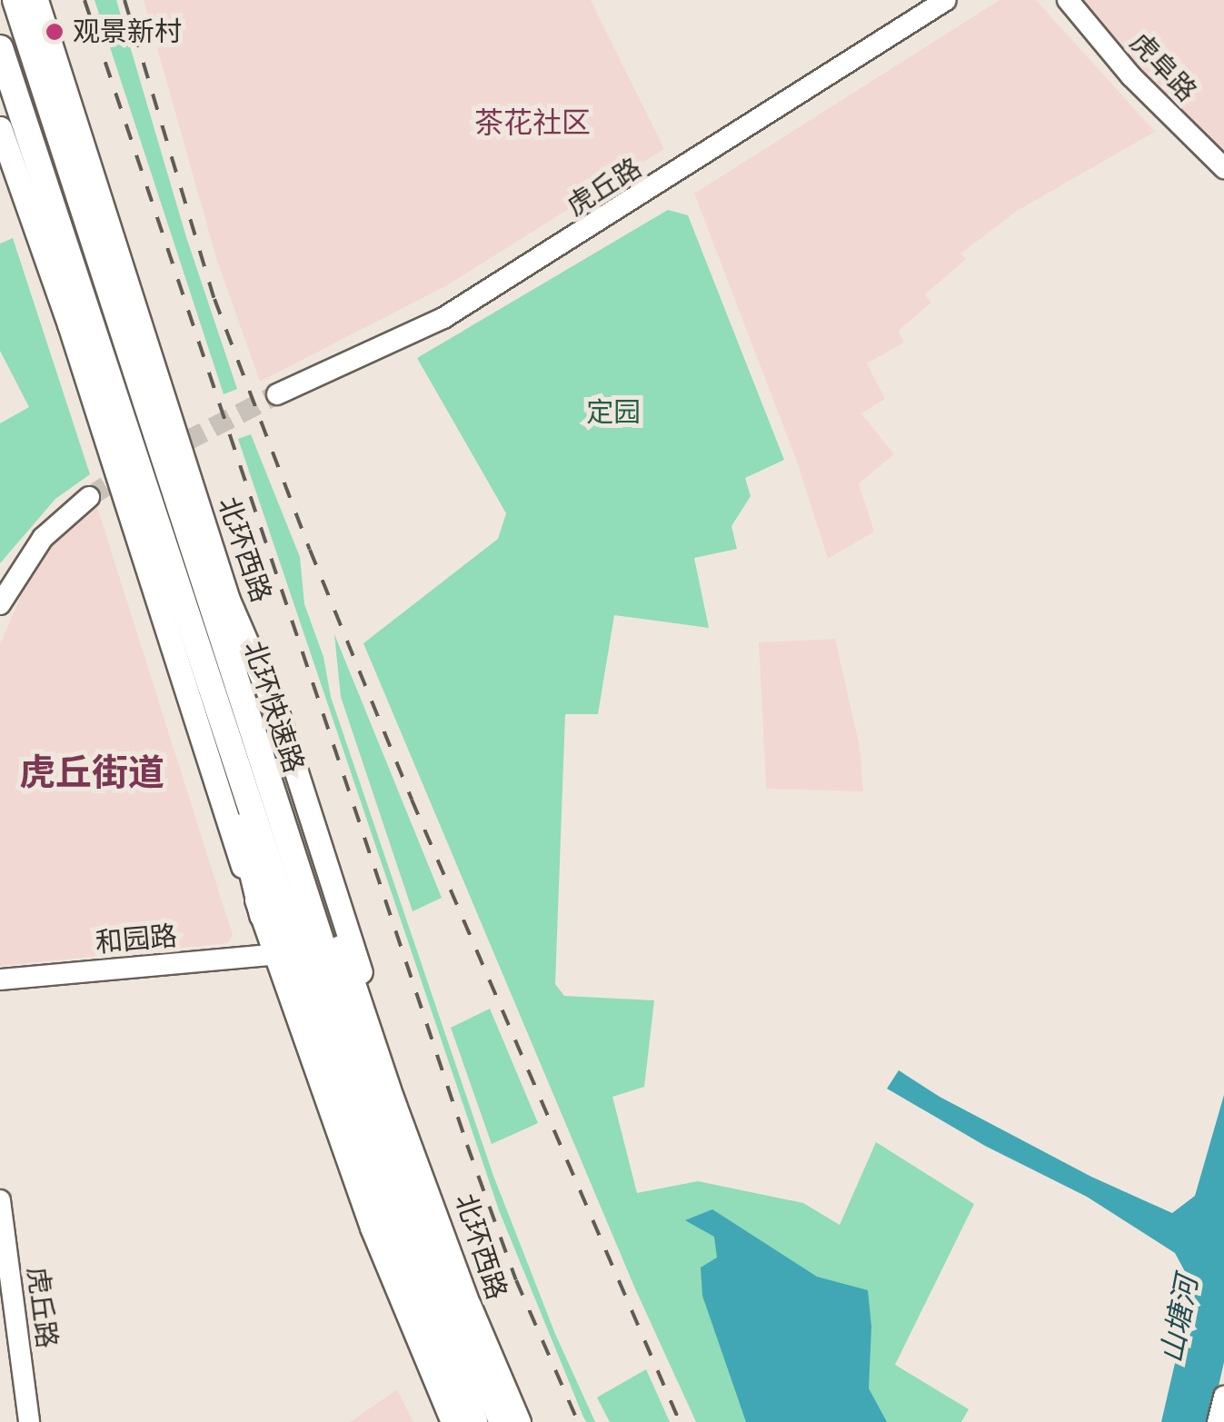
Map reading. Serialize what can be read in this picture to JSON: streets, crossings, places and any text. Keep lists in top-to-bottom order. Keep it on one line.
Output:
{"streets":{"highway":["北环快速路"],"main road":["虎阜路","虎丘路","北环西路","和园路"]},"districts":["茶花社区","虎丘街道"],"water":["山塘河"],"parks":["定园"],"places":["观景新村"]}
